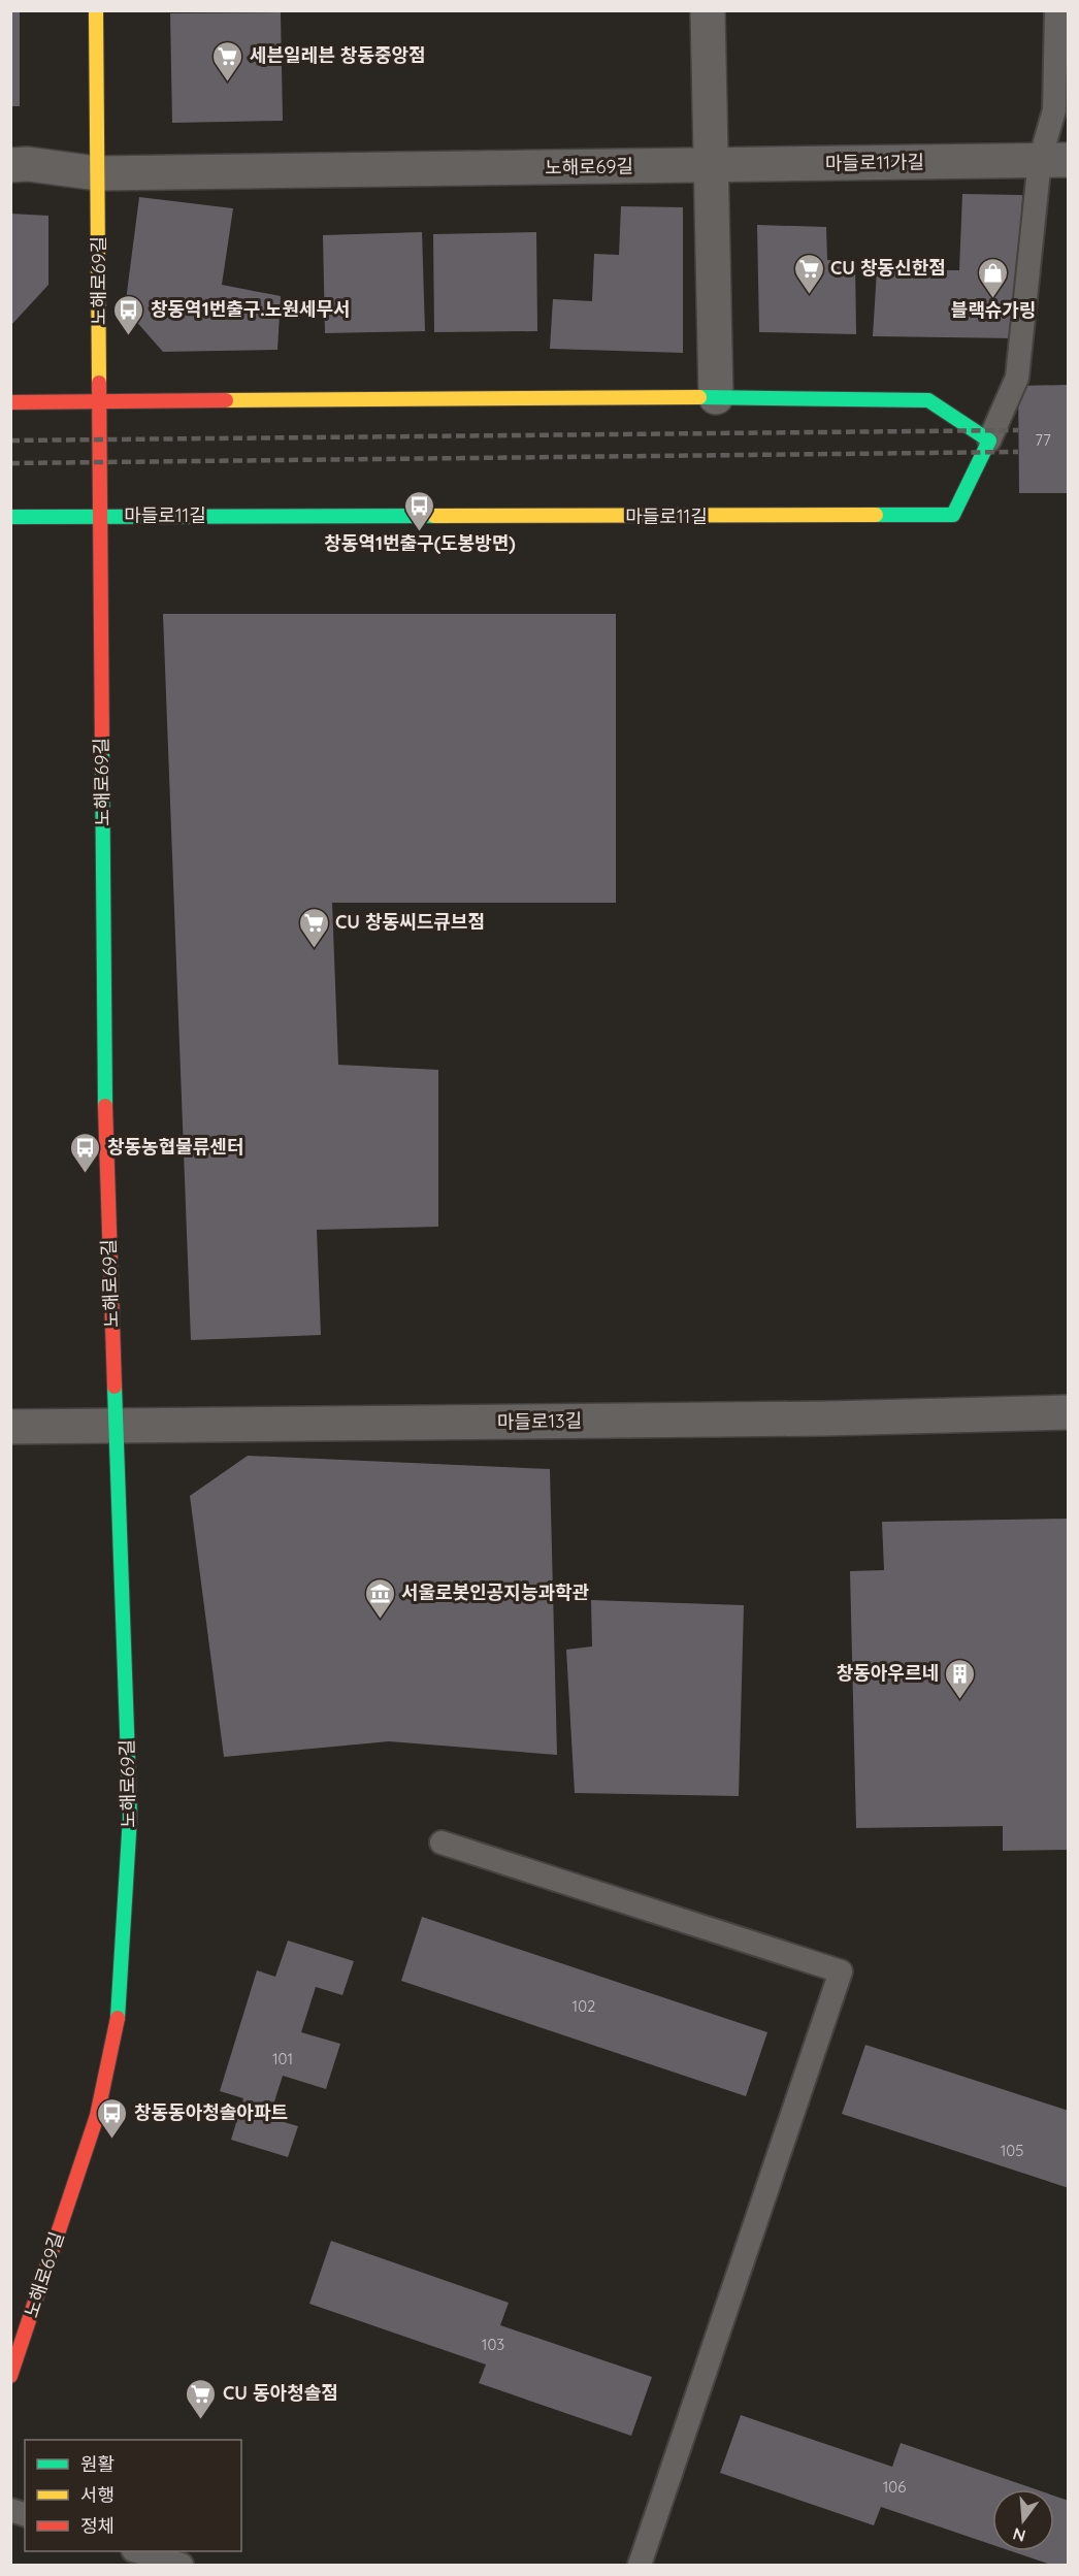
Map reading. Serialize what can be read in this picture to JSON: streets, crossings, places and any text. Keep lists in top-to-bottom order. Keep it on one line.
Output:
{"streets":{"main road":["노해로69길","마들로11길"],"street":["마들로11가길","마들로13길"]},"crossings":[["마들로11가길","노해로69길"],["노해로69길","마들로11길"],["노해로69길","마들로13길"]],"places":{"supermarket":["세븐일레븐 창동중앙점","CU 창동신한점","CU 창동씨드큐브점","CU 동아청솔점"],"shop":["블랙슈가링"],"bus stop":["창동역1번출구.노원세무서","창동역1번출구(도봉방면)","창동농협물류센터","창동동아청솔아파트"],"museum":["서울로봇인공지능과학관"],"building":["창동아우르네"]},"house_numbers":["77","102","101","105","103","106"],"legend":["원활","서행","정체"],"north":"bottom"}
